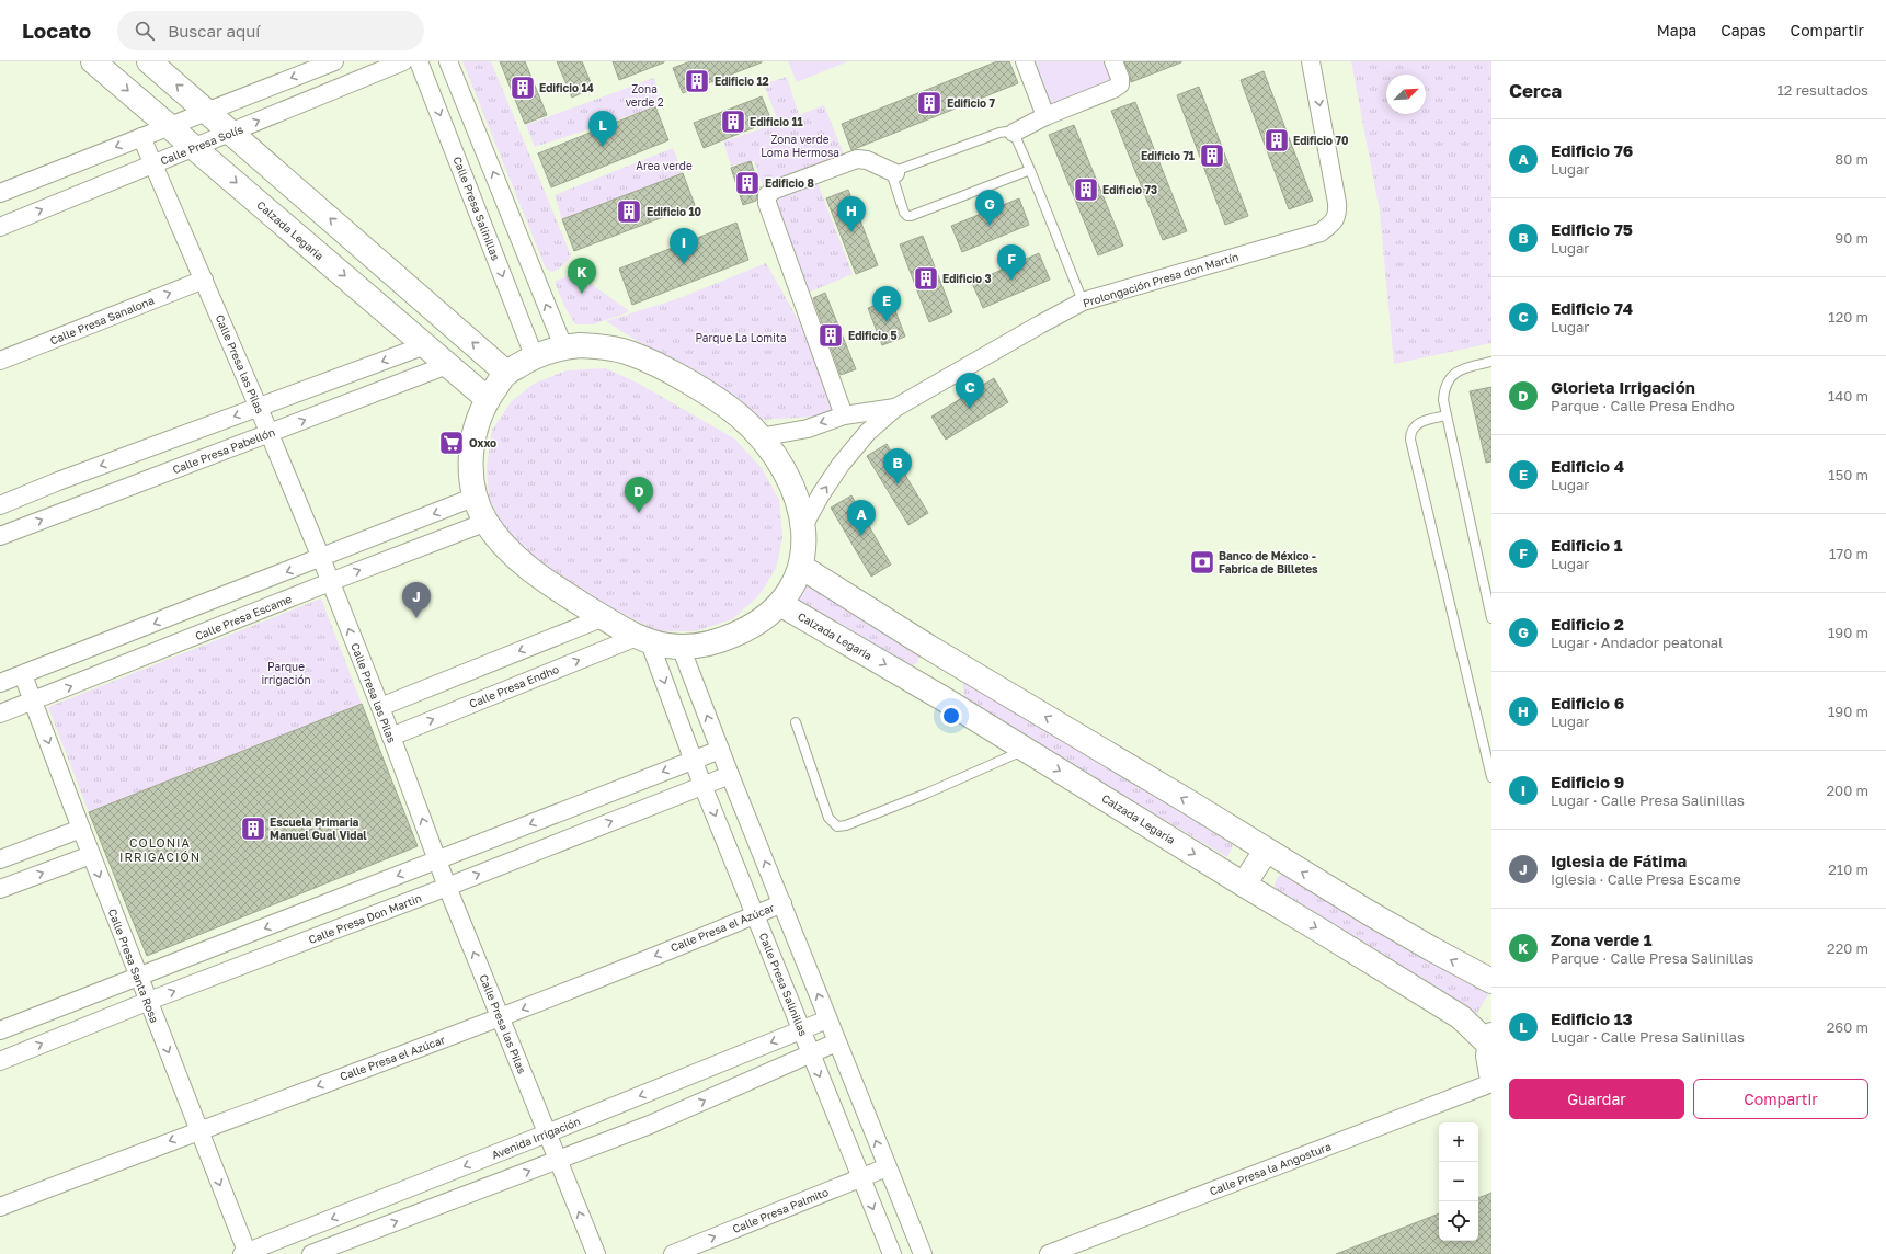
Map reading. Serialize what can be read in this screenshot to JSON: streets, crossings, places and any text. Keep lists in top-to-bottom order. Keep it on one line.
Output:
{"streets":{"main road":["Calzada Legaria"],"street":["Calle Presa Solís","Calle Presa Salinillas","Prolongación Presa don Martín","Calle Presa Sanalona","Calle Presa las Pilas","Calle Presa Pabellón","Calle Presa Escame","Calle Presa Endho","Calle Presa Don Martin","Calle Presa el Azúcar","Calle Presa Santa Rosa","Avenida Irrigación","Calle Presa la Angostura","Calle Presa Palmito"]},"crossings":[["Calle Presa Solís","Calzada Legaria"],["Calle Presa Solís","Calle Presa las Pilas"],["Calle Presa Salinillas","Calle Presa Endho"],["Calle Presa Salinillas","Calle Presa Don Martin"],["Calle Presa Salinillas","Calle Presa el Azúcar"],["Calle Presa Salinillas","Avenida Irrigación"],["Calle Presa Salinillas","Calle Presa Palmito"],["Calzada Legaria","Calle Presa Pabellón"],["Calle Presa Sanalona","Calle Presa las Pilas"],["Calle Presa las Pilas","Calle Presa Pabellón"],["Calle Presa las Pilas","Calle Presa Escame"],["Calle Presa las Pilas","Calle Presa Endho"],["Calle Presa las Pilas","Calle Presa Don Martin"],["Calle Presa las Pilas","Calle Presa el Azúcar"],["Calle Presa las Pilas","Avenida Irrigación"],["Calle Presa Escame","Calle Presa Santa Rosa"],["Calle Presa Don Martin","Calle Presa Santa Rosa"],["Calle Presa el Azúcar","Calle Presa Santa Rosa"],["Calle Presa Santa Rosa","Avenida Irrigación"]],"one_way":["Calle Presa las Pilas","Calle Presa Santa Rosa"],"districts":["COLONIA IRRIGACIÓN"],"parks":["Zona verde 2","Zona verde Loma Hermosa","Area verde","Parque La Lomita","Parque irrigación"],"places":{"building":["Edificio 12","Edificio 14","Edificio 7","Edificio 11","Edificio 70","Edificio 71","Edificio 8","Edificio 73","Edificio 10","Edificio 3","Edificio 5","Escuela Primaria Manuel Gual Vidal"],"supermarket":["Oxxo"],"bank":["Banco de México - Fabrica de Billetes"]},"north":"top right","page":{"header":"Locato","search":"Buscar aquí","nav":["Mapa","Capas","Compartir"],"heading":["Cerca","12 resultados"],"pins":["L","G","H","I","F","K","E","C","B","D","A","J"],"list":[{"mark":"A","name":"Edificio 76","note":"Lugar","value":"80 m"},{"mark":"B","name":"Edificio 75","note":"Lugar","value":"90 m"},{"mark":"C","name":"Edificio 74","note":"Lugar","value":"120 m"},{"mark":"D","name":"Glorieta Irrigación","note":"Parque · Calle Presa Endho","value":"140 m"},{"mark":"E","name":"Edificio 4","note":"Lugar","value":"150 m"},{"mark":"F","name":"Edificio 1","note":"Lugar","value":"170 m"},{"mark":"G","name":"Edificio 2","note":"Lugar · Andador peatonal","value":"190 m"},{"mark":"H","name":"Edificio 6","note":"Lugar","value":"190 m"},{"mark":"I","name":"Edificio 9","note":"Lugar · Calle Presa Salinillas","value":"200 m"},{"mark":"J","name":"Iglesia de Fátima","note":"Iglesia · Calle Presa Escame","value":"210 m"},{"mark":"K","name":"Zona verde 1","note":"Parque · Calle Presa Salinillas","value":"220 m"},{"mark":"L","name":"Edificio 13","note":"Lugar · Calle Presa Salinillas","value":"260 m"}],"buttons":["Guardar","Compartir"],"map_buttons":["+","−"]}}
